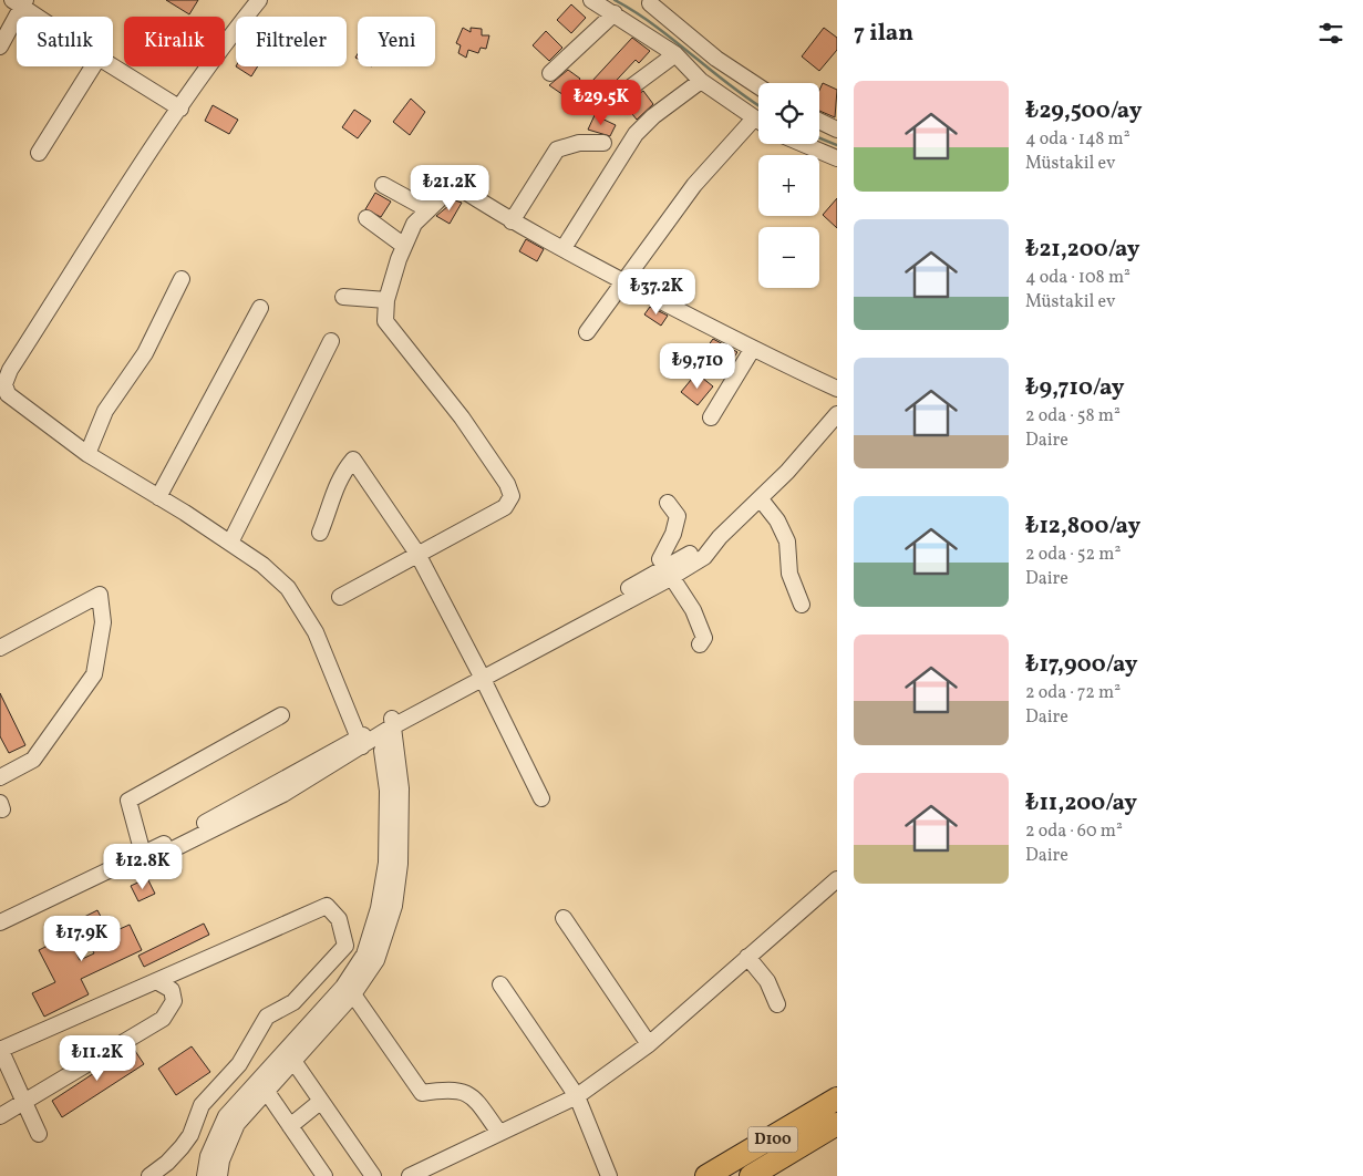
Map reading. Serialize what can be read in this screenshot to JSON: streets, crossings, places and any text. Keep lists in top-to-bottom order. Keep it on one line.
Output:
{"streets":{"highway":["D100"]},"page":{"heading":"7 ilan","chip":["Satılık","Kiralık","Filtreler","Yeni"],"list":[{"name":"₺29,500/ay","note":"4 oda · 148 m² · Müstakil ev"},{"name":"₺21,200/ay","note":"4 oda · 108 m² · Müstakil ev"},{"name":"₺9,710/ay","note":"2 oda · 58 m² · Daire"},{"name":"₺12,800/ay","note":"2 oda · 52 m² · Daire"},{"name":"₺17,900/ay","note":"2 oda · 72 m² · Daire"},{"name":"₺11,200/ay","note":"2 oda · 60 m² · Daire"}],"price":["₺29.5K","₺21.2K","₺37.2K","₺9,710","₺12.8K","₺17.9K","₺11.2K"],"map_buttons":["+","−"]}}
